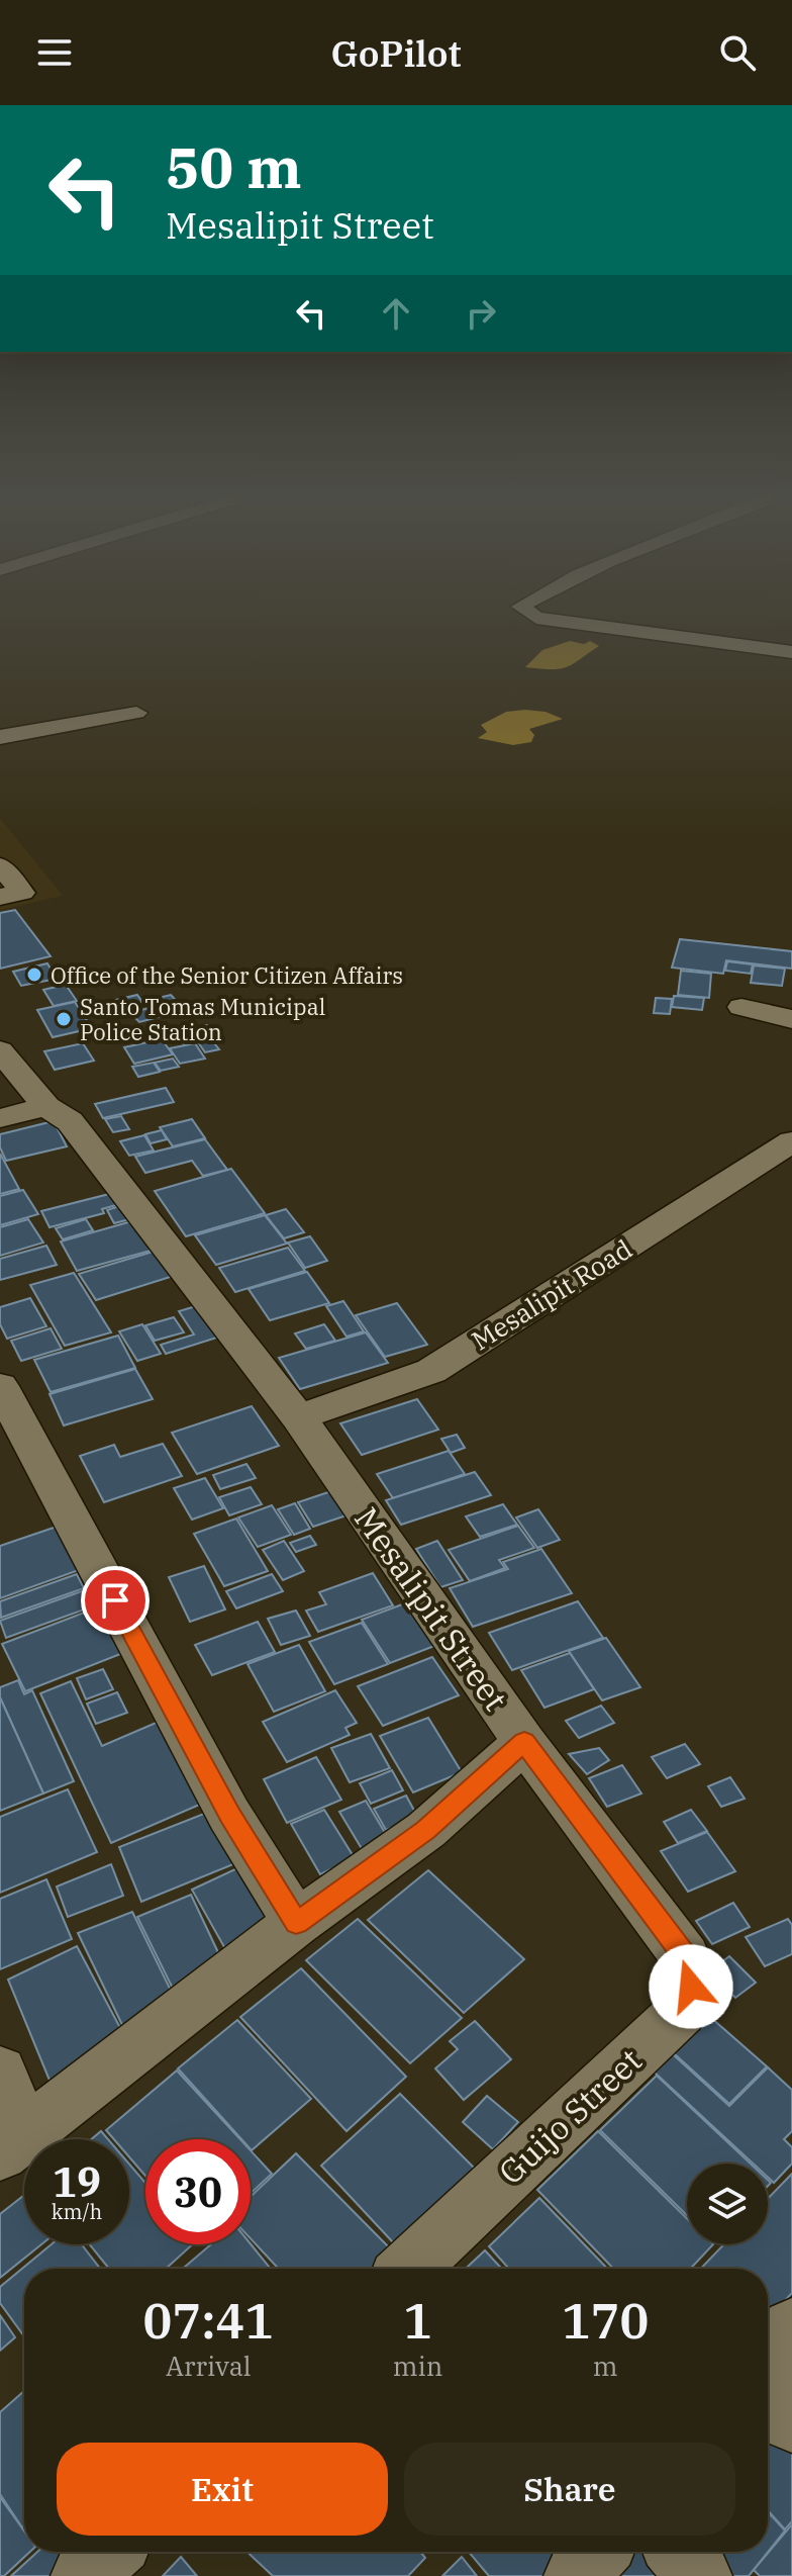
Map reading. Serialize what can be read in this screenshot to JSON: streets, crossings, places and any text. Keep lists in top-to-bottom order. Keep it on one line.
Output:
{"streets":{"street":["Mesalipit Road","Mesalipit Street","Guijo Street"]},"crossings":[["Mesalipit Road","Mesalipit Street"],["Mesalipit Street","Guijo Street"]],"places":["Office of the Senior Citizen Affairs","Santo Tomas Municipal Police Station"],"page":{"header":"GoPilot","turn":["50 m","Mesalipit Street"],"speed":"19 km/h","limit":"30","eta":["07:41","Arrival","1","min","170","m"],"buttons":["Exit","Share"]}}
